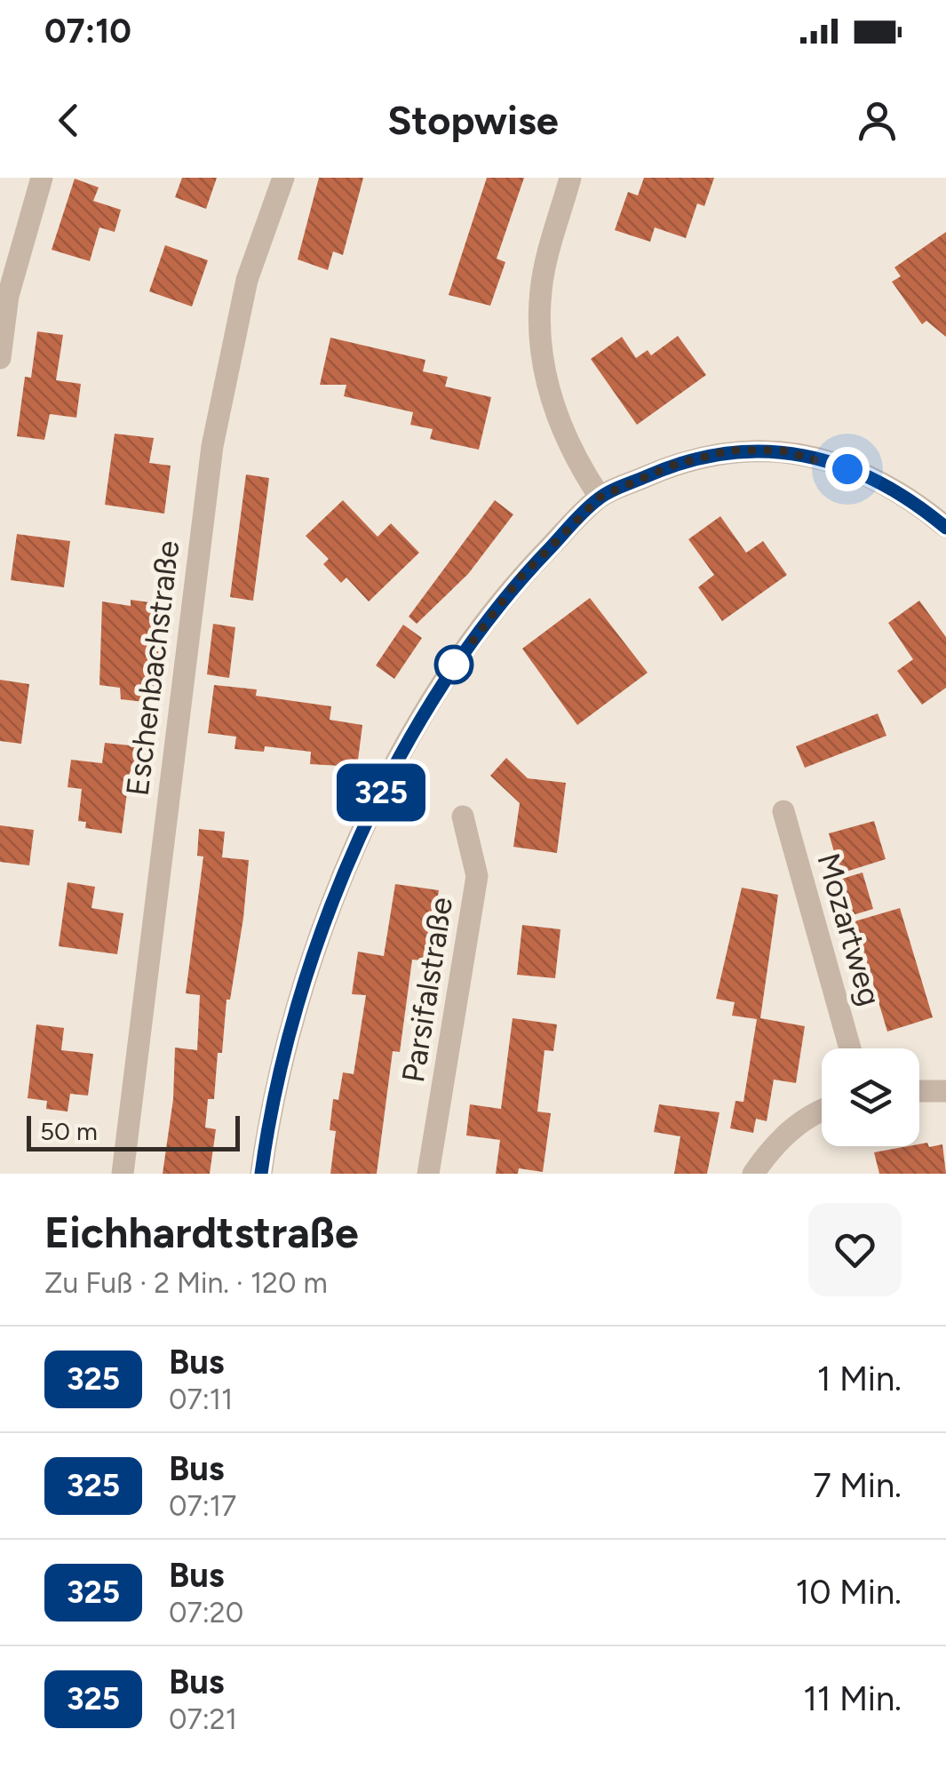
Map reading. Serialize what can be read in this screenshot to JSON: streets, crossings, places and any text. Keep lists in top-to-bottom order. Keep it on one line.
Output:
{"streets":{"street":["Eschenbachstraße","Mozartweg","Parsifalstraße"]},"lines":["bus line 325"],"scale_bar":"50 m","page":{"status":"07:10","header":"Stopwise","on_map":"325","scale":"50 m","heading":["Eichhardtstraße","Zu Fuß · 2 Min. · 120 m"],"list":[{"mark":"325","name":"Bus","note":"07:11","value":"1 Min."},{"mark":"325","name":"Bus","note":"07:17","value":"7 Min."},{"mark":"325","name":"Bus","note":"07:20","value":"10 Min."},{"mark":"325","name":"Bus","note":"07:21","value":"11 Min."}]}}
